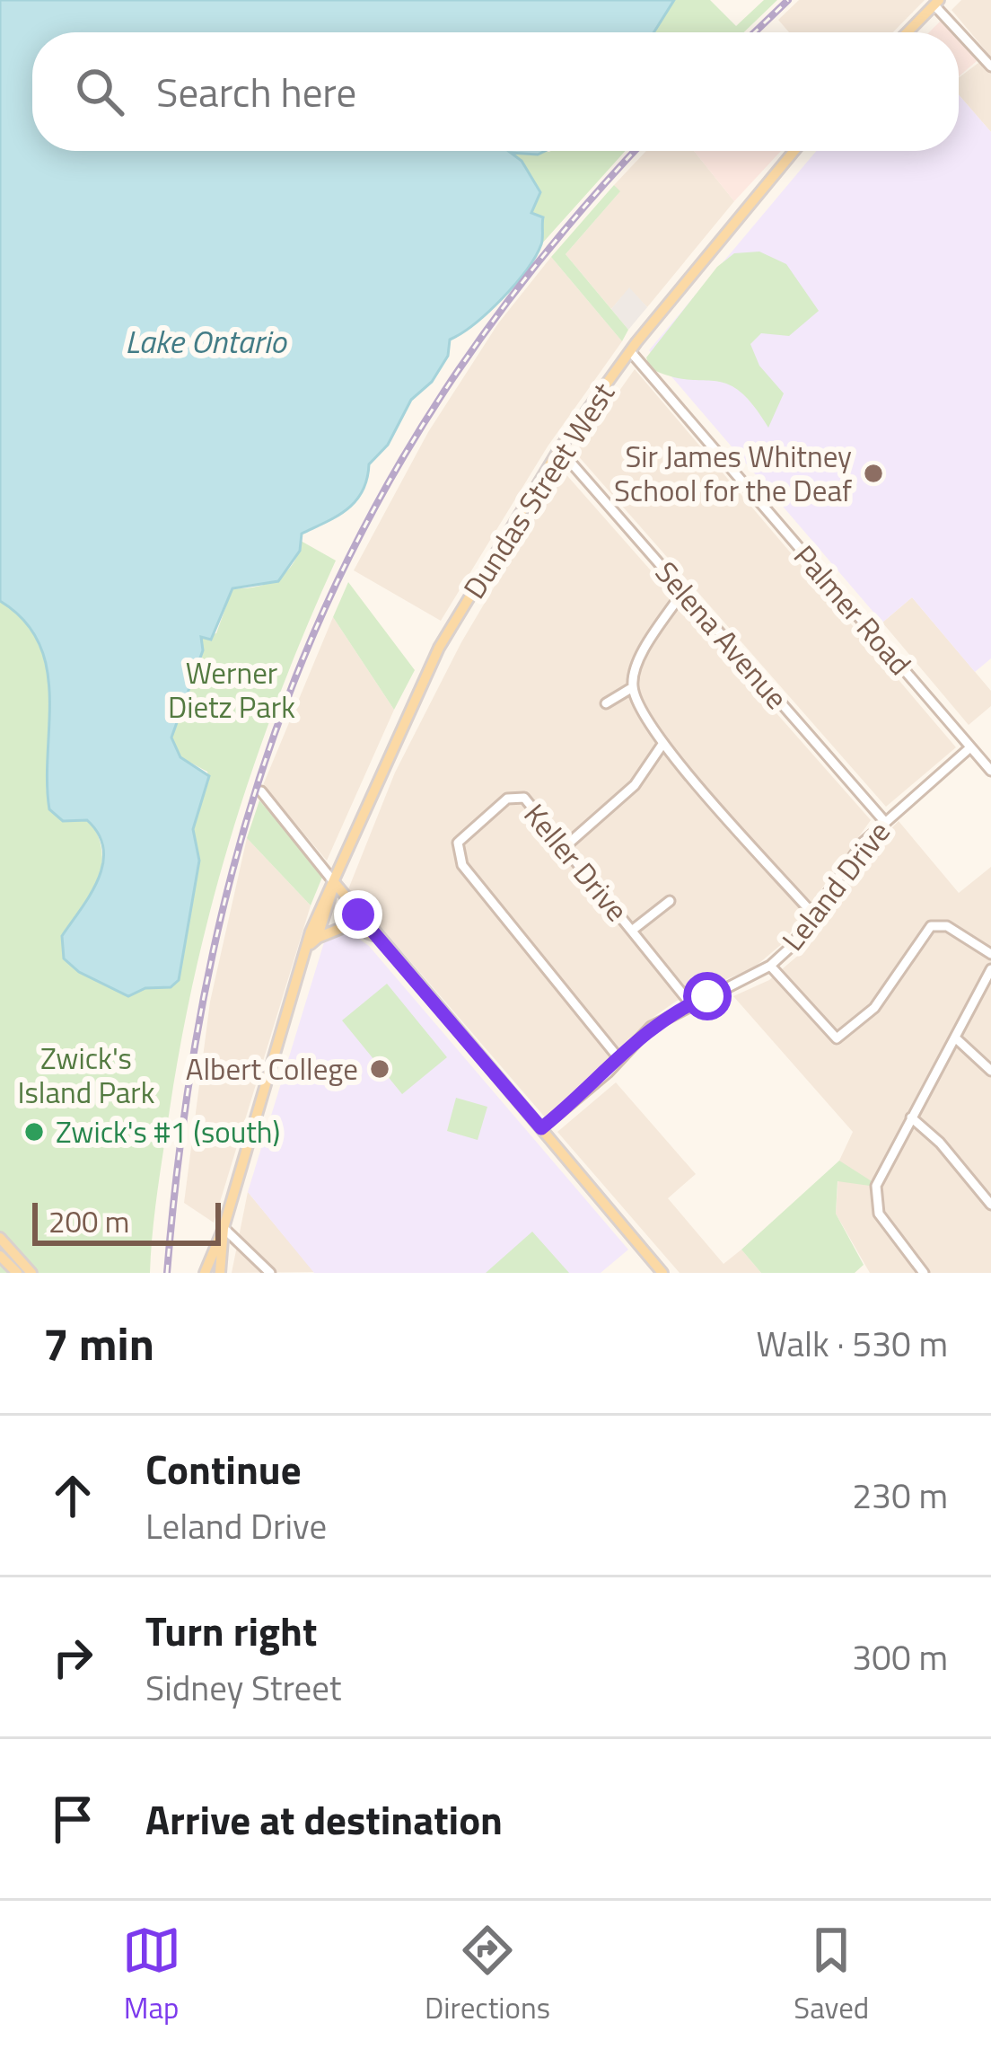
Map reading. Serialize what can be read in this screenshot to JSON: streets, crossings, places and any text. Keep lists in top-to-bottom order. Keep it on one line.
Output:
{"streets":{"main road":["Dundas Street West"],"street":["Palmer Road","Selena Avenue","Keller Drive","Leland Drive"]},"crossings":[["Dundas Street West","Palmer Road"],["Dundas Street West","Selena Avenue"],["Palmer Road","Leland Drive"],["Selena Avenue","Leland Drive"],["Keller Drive","Leland Drive"]],"water":["Lake Ontario"],"parks":["Werner Dietz Park","Zwick's Island Park"],"places":["Sir James Whitney School for the Deaf","Albert College","Zwick's #1 (south)"],"scale_bar":"200 m","page":{"search":"Search here","scale":"200 m","heading":["7 min","Walk · 530 m"],"list":[["Continue","Leland Drive","230 m"],["Turn right","Sidney Street","300 m"],"Arrive at destination"],"nav":["Map","Directions","Saved"]}}
